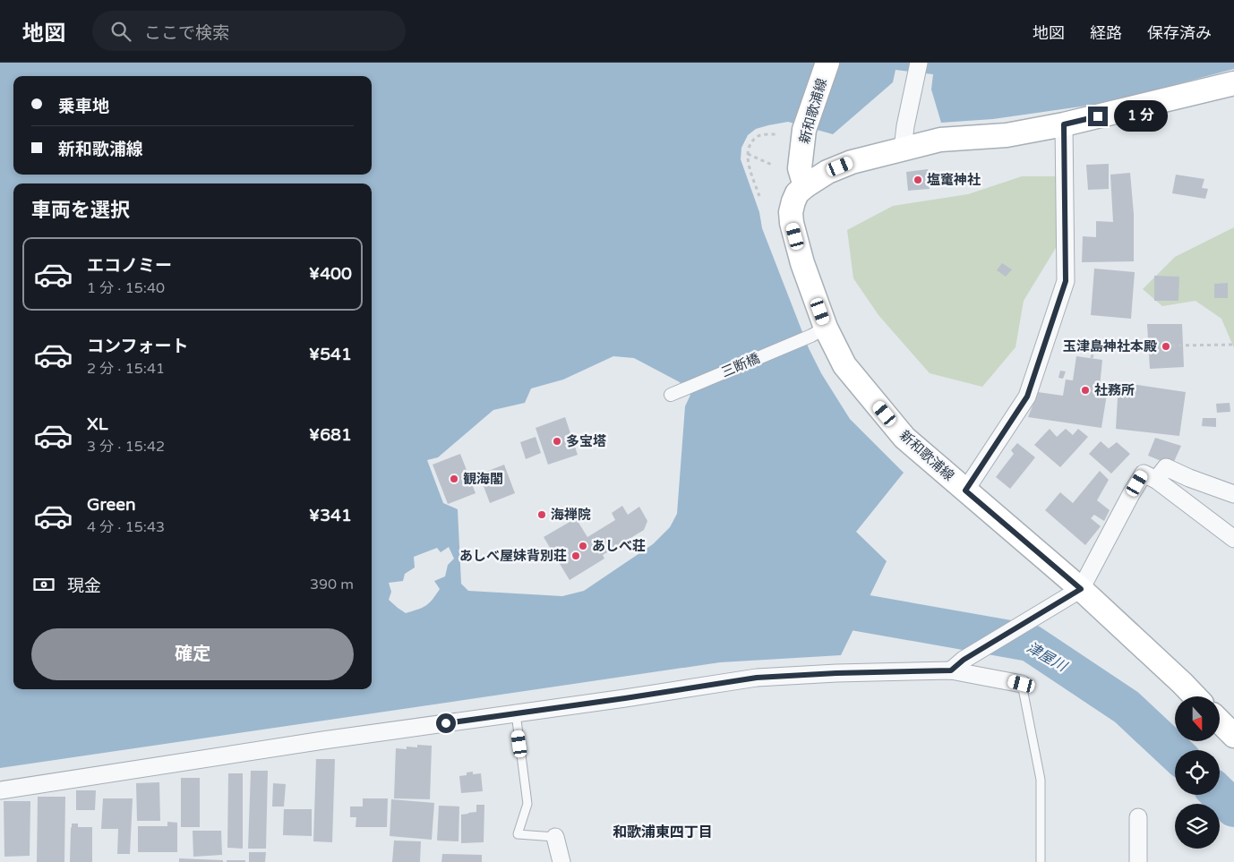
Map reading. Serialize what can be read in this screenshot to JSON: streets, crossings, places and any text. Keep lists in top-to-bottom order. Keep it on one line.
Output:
{"streets":{"main road":["新和歌浦線"],"street":["三断橋"]},"crossings":[["新和歌浦線","三断橋"]],"districts":["和歌浦東四丁目"],"water":["津屋川"],"places":["塩竃神社","玉津島神社本殿","社務所","多宝塔","観海閣","海禅院","あしべ荘","あしべ屋妹背別荘"],"north":"bottom","page":{"header":"地図","search":"ここで検索","nav":["地図","経路","保存済み"],"banner":["乗車地","新和歌浦線"],"bubble":"1 分","heading":"車両を選択","list":[{"name":"エコノミー","note":"1 分 · 15:40","value":"¥400"},{"name":"コンフォート","note":"2 分 · 15:41","value":"¥541"},{"name":"XL","note":"3 分 · 15:42","value":"¥681"},{"name":"Green","note":"4 分 · 15:43","value":"¥341"}],"pay":["現金","390 m"],"buttons":"確定"}}
